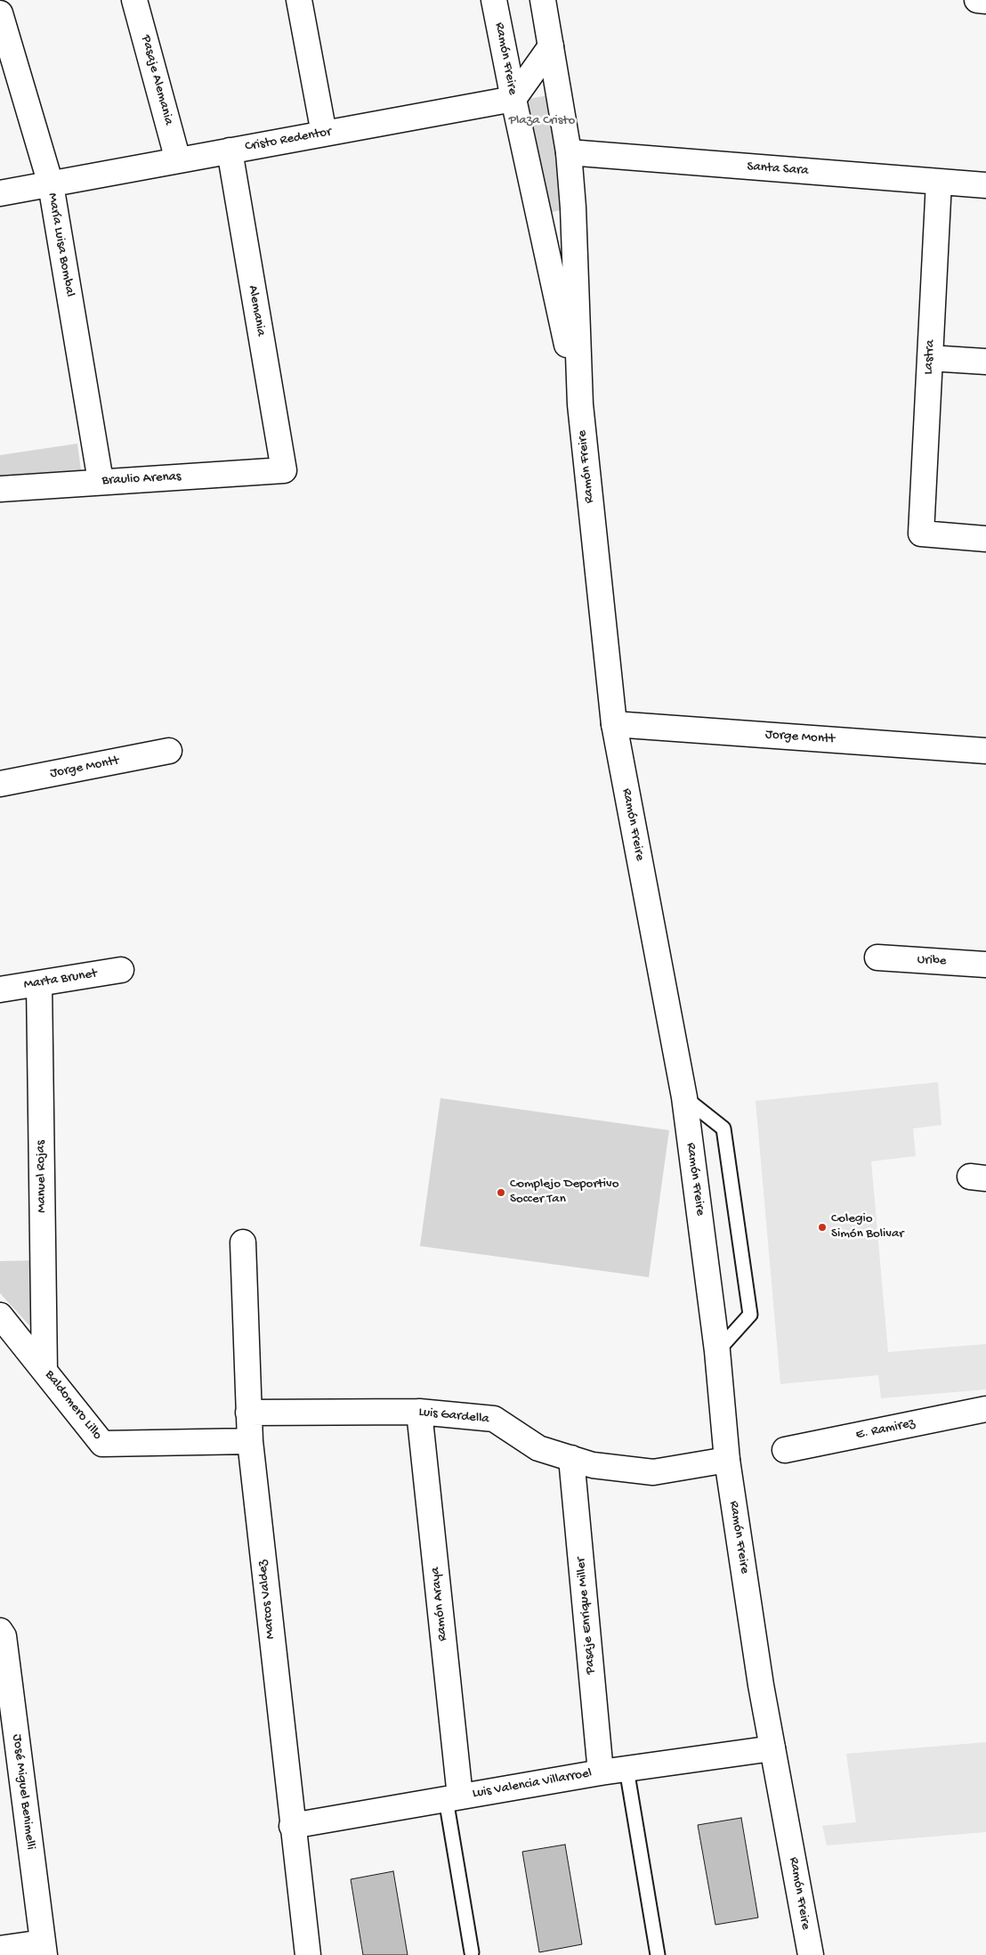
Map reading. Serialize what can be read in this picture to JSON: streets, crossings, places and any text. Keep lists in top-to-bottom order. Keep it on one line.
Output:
{"streets":{"street":["Ramón Freire","Pasaje Alemania","Cristo Redentor","Santa Sara","María Luisa Bombal","Alemania","Lastra","Braulio Arenas","Jorge Montt","Uribe","Marta Brunet","Manuel Rojas","Baldomero Lillo","Luis Gardella","E. Ramirez","Marcos Valdez","Ramón Araya","Pasaje Enrique Miller","Luis Valencia Villarroel","José Miguel Benimelli"]},"crossings":[["Ramón Freire","Cristo Redentor"],["Ramón Freire","Santa Sara"],["Ramón Freire","Jorge Montt"],["Ramón Freire","Luis Gardella"],["Ramón Freire","Luis Valencia Villarroel"],["Pasaje Alemania","Cristo Redentor"],["Cristo Redentor","María Luisa Bombal"],["Cristo Redentor","Alemania"],["Santa Sara","Lastra"],["María Luisa Bombal","Braulio Arenas"],["Alemania","Braulio Arenas"],["Marta Brunet","Manuel Rojas"],["Manuel Rojas","Baldomero Lillo"],["Baldomero Lillo","Marcos Valdez"],["Luis Gardella","Marcos Valdez"],["Luis Gardella","Ramón Araya"],["Luis Gardella","Pasaje Enrique Miller"],["Marcos Valdez","Luis Valencia Villarroel"],["Ramón Araya","Luis Valencia Villarroel"],["Pasaje Enrique Miller","Luis Valencia Villarroel"]],"parks":["Plaza Cristo"],"places":["Complejo Deportivo Soccer Tan","Colegio Simón Bolivar"]}
